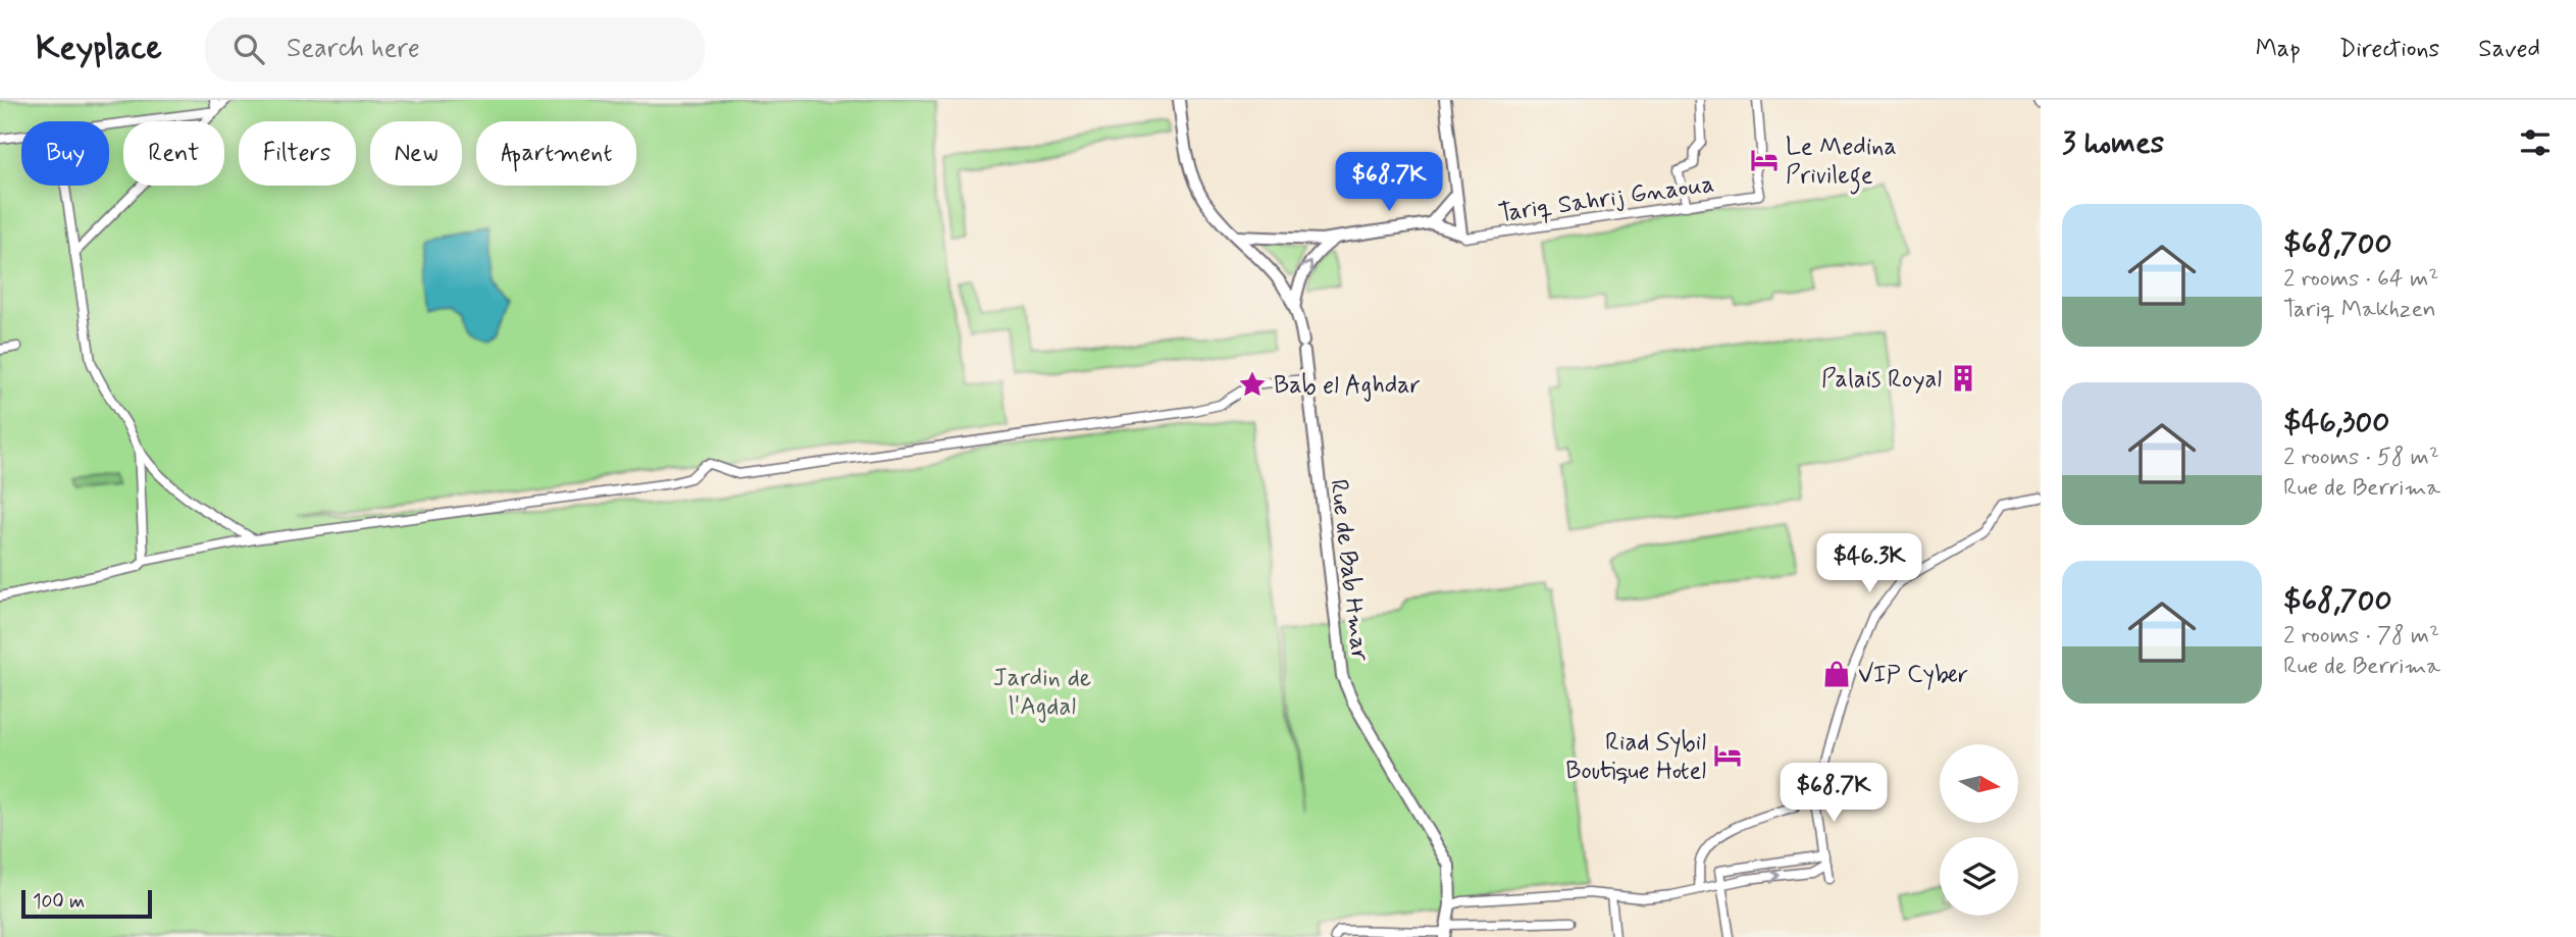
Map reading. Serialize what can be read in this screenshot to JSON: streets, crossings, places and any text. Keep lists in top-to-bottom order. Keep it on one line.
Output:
{"streets":{"main road":["Rue de Bab Hmar"],"street":["Tariq Sahrij Gnaoua"]},"parks":["Jardin de l'Agdal"],"places":{"hotel":["Le Medina Privilege","Riad Sybil Boutique Hotel"],"building":["Palais Royal"],"place":["Bab el Aghdar"],"shop":["VIP Cyber"]},"scale_bar":"100 m","north":"right","page":{"header":"Keyplace","search":"Search here","nav":["Map","Directions","Saved"],"heading":"3 homes","chip":["Buy","Rent","Filters","New","Apartment"],"price":["$68.7K","$46.3K","$68.7K"],"list":[{"name":"$68,700","note":"2 rooms · 64 m² · Tariq Makhzen"},{"name":"$46,300","note":"2 rooms · 58 m² · Rue de Berrima"},{"name":"$68,700","note":"2 rooms · 78 m² · Rue de Berrima"}],"scale":"100 m"}}
